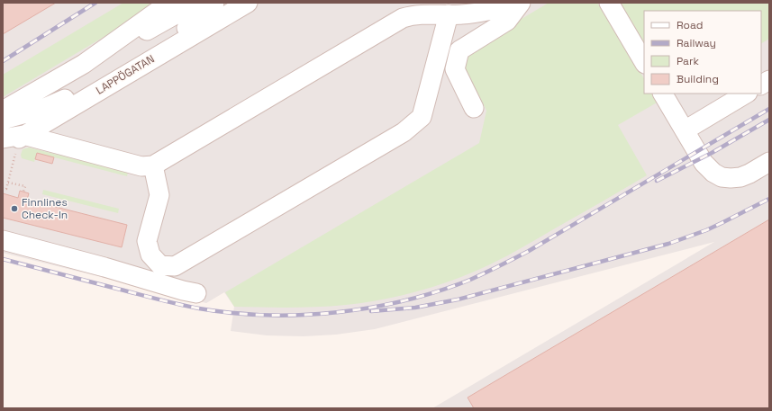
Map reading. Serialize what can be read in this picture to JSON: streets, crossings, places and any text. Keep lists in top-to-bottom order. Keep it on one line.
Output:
{"streets":{"street":["LAPPÖGATAN"]},"places":["Finnlines Check-In"],"legend":["Road","Railway","Park","Building"]}
